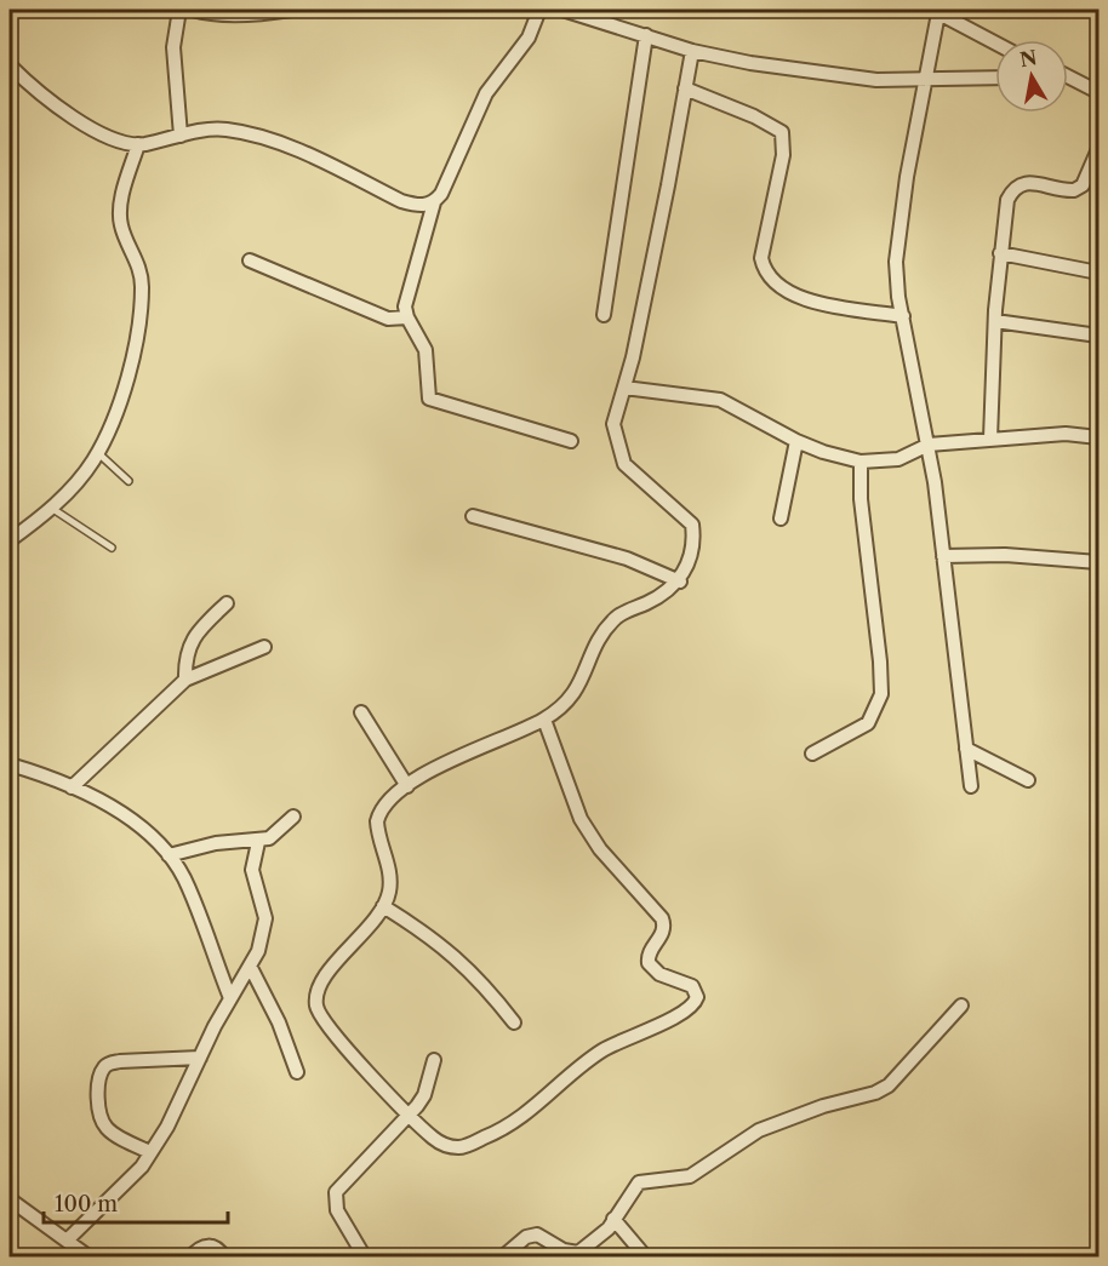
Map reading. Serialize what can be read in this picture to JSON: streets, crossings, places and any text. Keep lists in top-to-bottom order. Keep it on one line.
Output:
{"scale_bar":"100 m","north":"top"}
